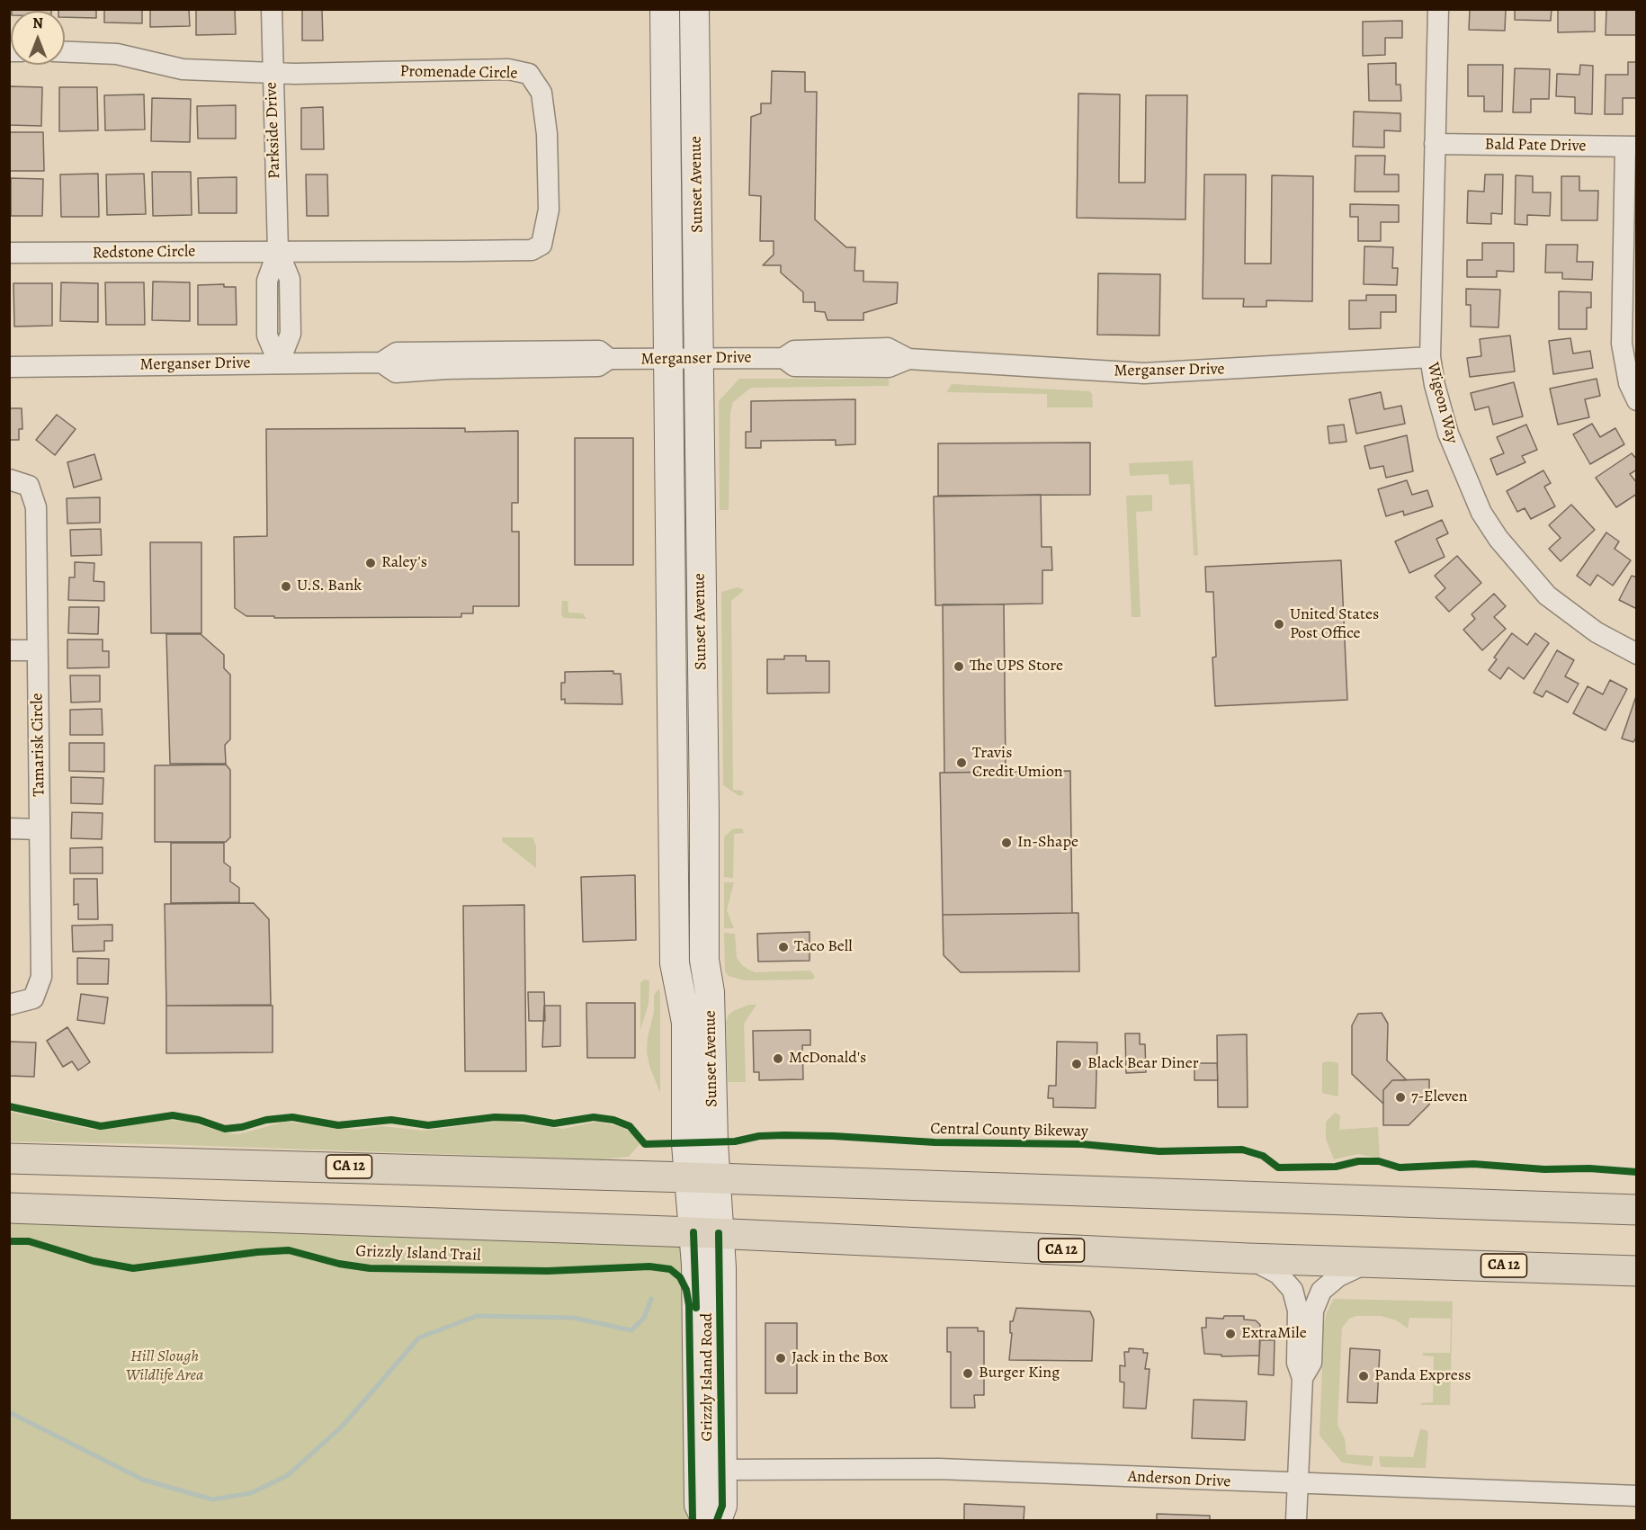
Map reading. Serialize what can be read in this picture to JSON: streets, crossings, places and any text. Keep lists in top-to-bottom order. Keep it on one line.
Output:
{"streets":{"highway":["CA 12"],"main road":["Sunset Avenue","Grizzly Island Road"],"street":["Promenade Circle","Parkside Drive","Bald Pate Drive","Redstone Circle","Merganser Drive","Wigeon Way","Tamarisk Circle","Anderson Drive"],"cycle path":["Central County Bikeway","Grizzly Island Trail"]},"crossings":[["Promenade Circle","Parkside Drive"],["Promenade Circle","Redstone Circle"],["Parkside Drive","Redstone Circle"],["Parkside Drive","Merganser Drive"],["Bald Pate Drive","Wigeon Way"],["Sunset Avenue","Merganser Drive"],["Sunset Avenue","CA 12"],["Sunset Avenue","Grizzly Island Road"],["Merganser Drive","Wigeon Way"],["CA 12","Grizzly Island Road"],["Grizzly Island Road","Anderson Drive"]],"parks":["Hill Slough Wildlife Area"],"places":["Raley's","U.S. Bank","United States Post Office","The UPS Store","Travis Credit Umion","In-Shape","Taco Bell","McDonald's","Black Bear Diner","7-Eleven","ExtraMile","Jack in the Box","Burger King","Panda Express"],"north":"top"}
